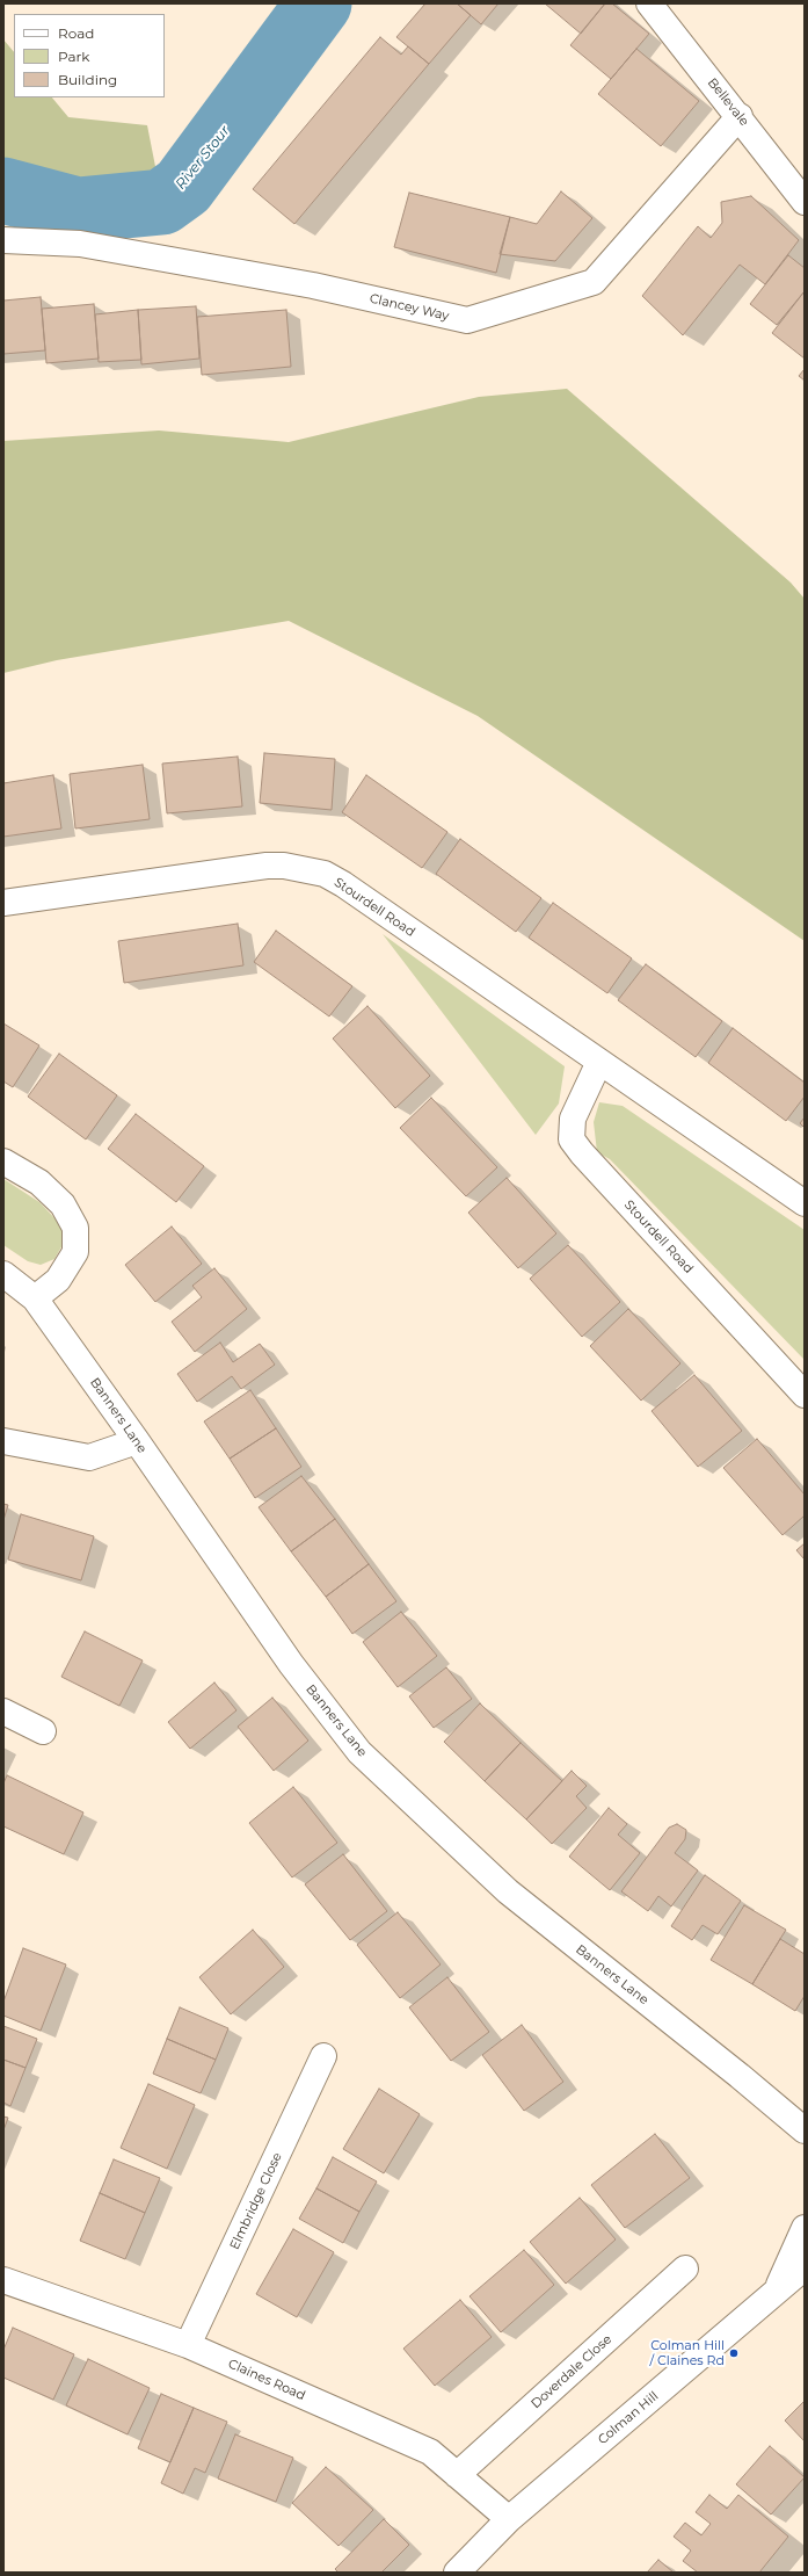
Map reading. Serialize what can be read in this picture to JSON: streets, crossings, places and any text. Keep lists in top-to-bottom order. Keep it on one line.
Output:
{"streets":{"street":["Bellevale","Clancey Way","Stourdell Road","Banners Lane","Elmbridge Close","Doverdale Close","Claines Road","Colman Hill"]},"crossings":[["Bellevale","Clancey Way"],["Elmbridge Close","Claines Road"],["Doverdale Close","Claines Road"],["Claines Road","Colman Hill"]],"water":["River Stour"],"places":["Colman Hill / Claines Rd"],"legend":["Road","Park","Building"]}
